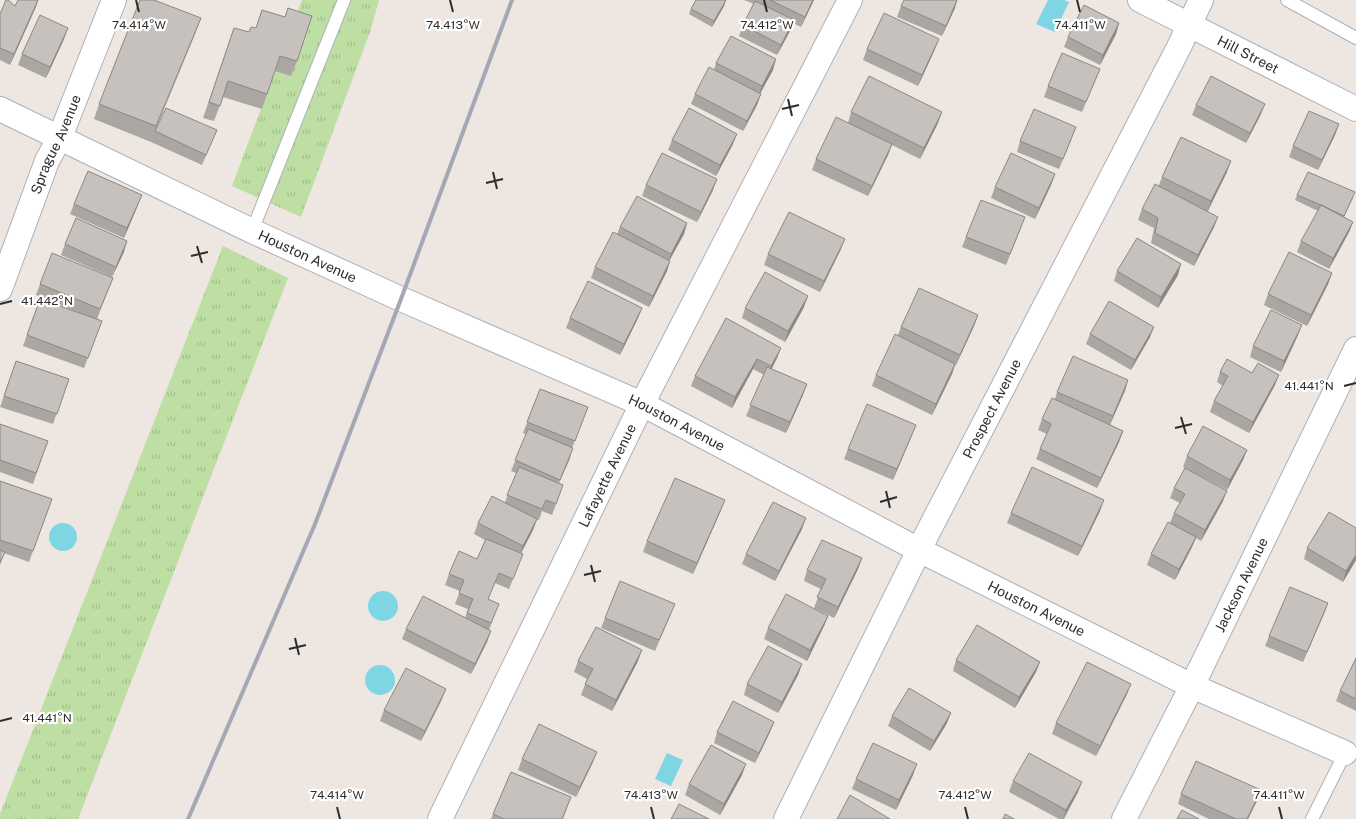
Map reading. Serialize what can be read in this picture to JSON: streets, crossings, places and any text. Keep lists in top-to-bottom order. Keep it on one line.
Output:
{"streets":{"street":["Hill Street","Sprague Avenue","Houston Avenue","Prospect Avenue","Lafayette Avenue","Jackson Avenue"]},"crossings":[["Hill Street","Prospect Avenue"],["Sprague Avenue","Houston Avenue"],["Houston Avenue","Prospect Avenue"],["Houston Avenue","Lafayette Avenue"],["Houston Avenue","Jackson Avenue"]],"coordinates":["74.414°W","74.413°W","74.412°W","74.411°W","41.442°N","41.441°N"]}
